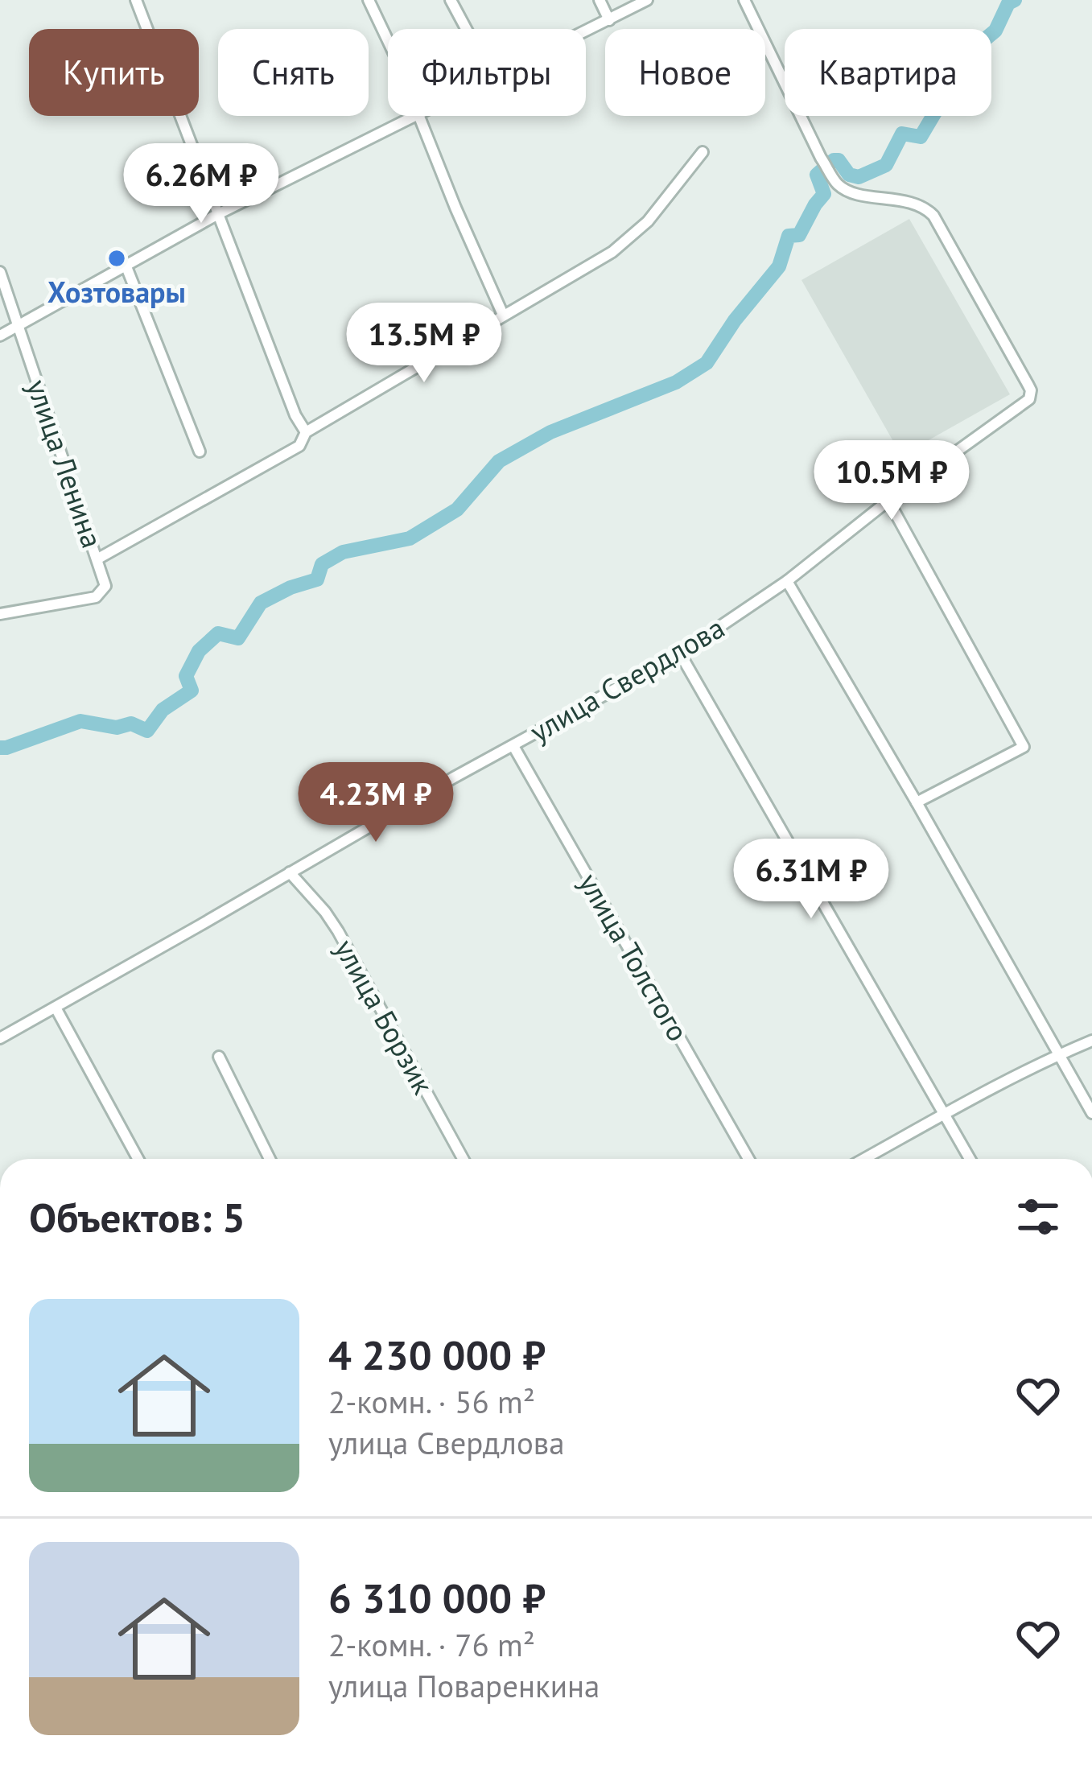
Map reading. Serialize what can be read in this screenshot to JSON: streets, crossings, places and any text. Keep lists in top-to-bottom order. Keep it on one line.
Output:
{"streets":{"street":["улица Ленина","улица Свердлова","улица Толстого","улица Борзик"]},"crossings":[["улица Свердлова","улица Толстого"],["улица Свердлова","улица Борзик"]],"places":["Хозтовары"],"page":{"chip":["Купить","Снять","Фильтры","Новое","Квартира"],"price":["6.26M ₽","13.5M ₽","10.5M ₽","4.23M ₽","6.31M ₽"],"heading":"Объектов: 5","list":[{"name":"4 230 000 ₽","note":"2-комн. · 56 m² · улица Свердлова"},{"name":"6 310 000 ₽","note":"2-комн. · 76 m² · улица Поваренкина"}]}}
